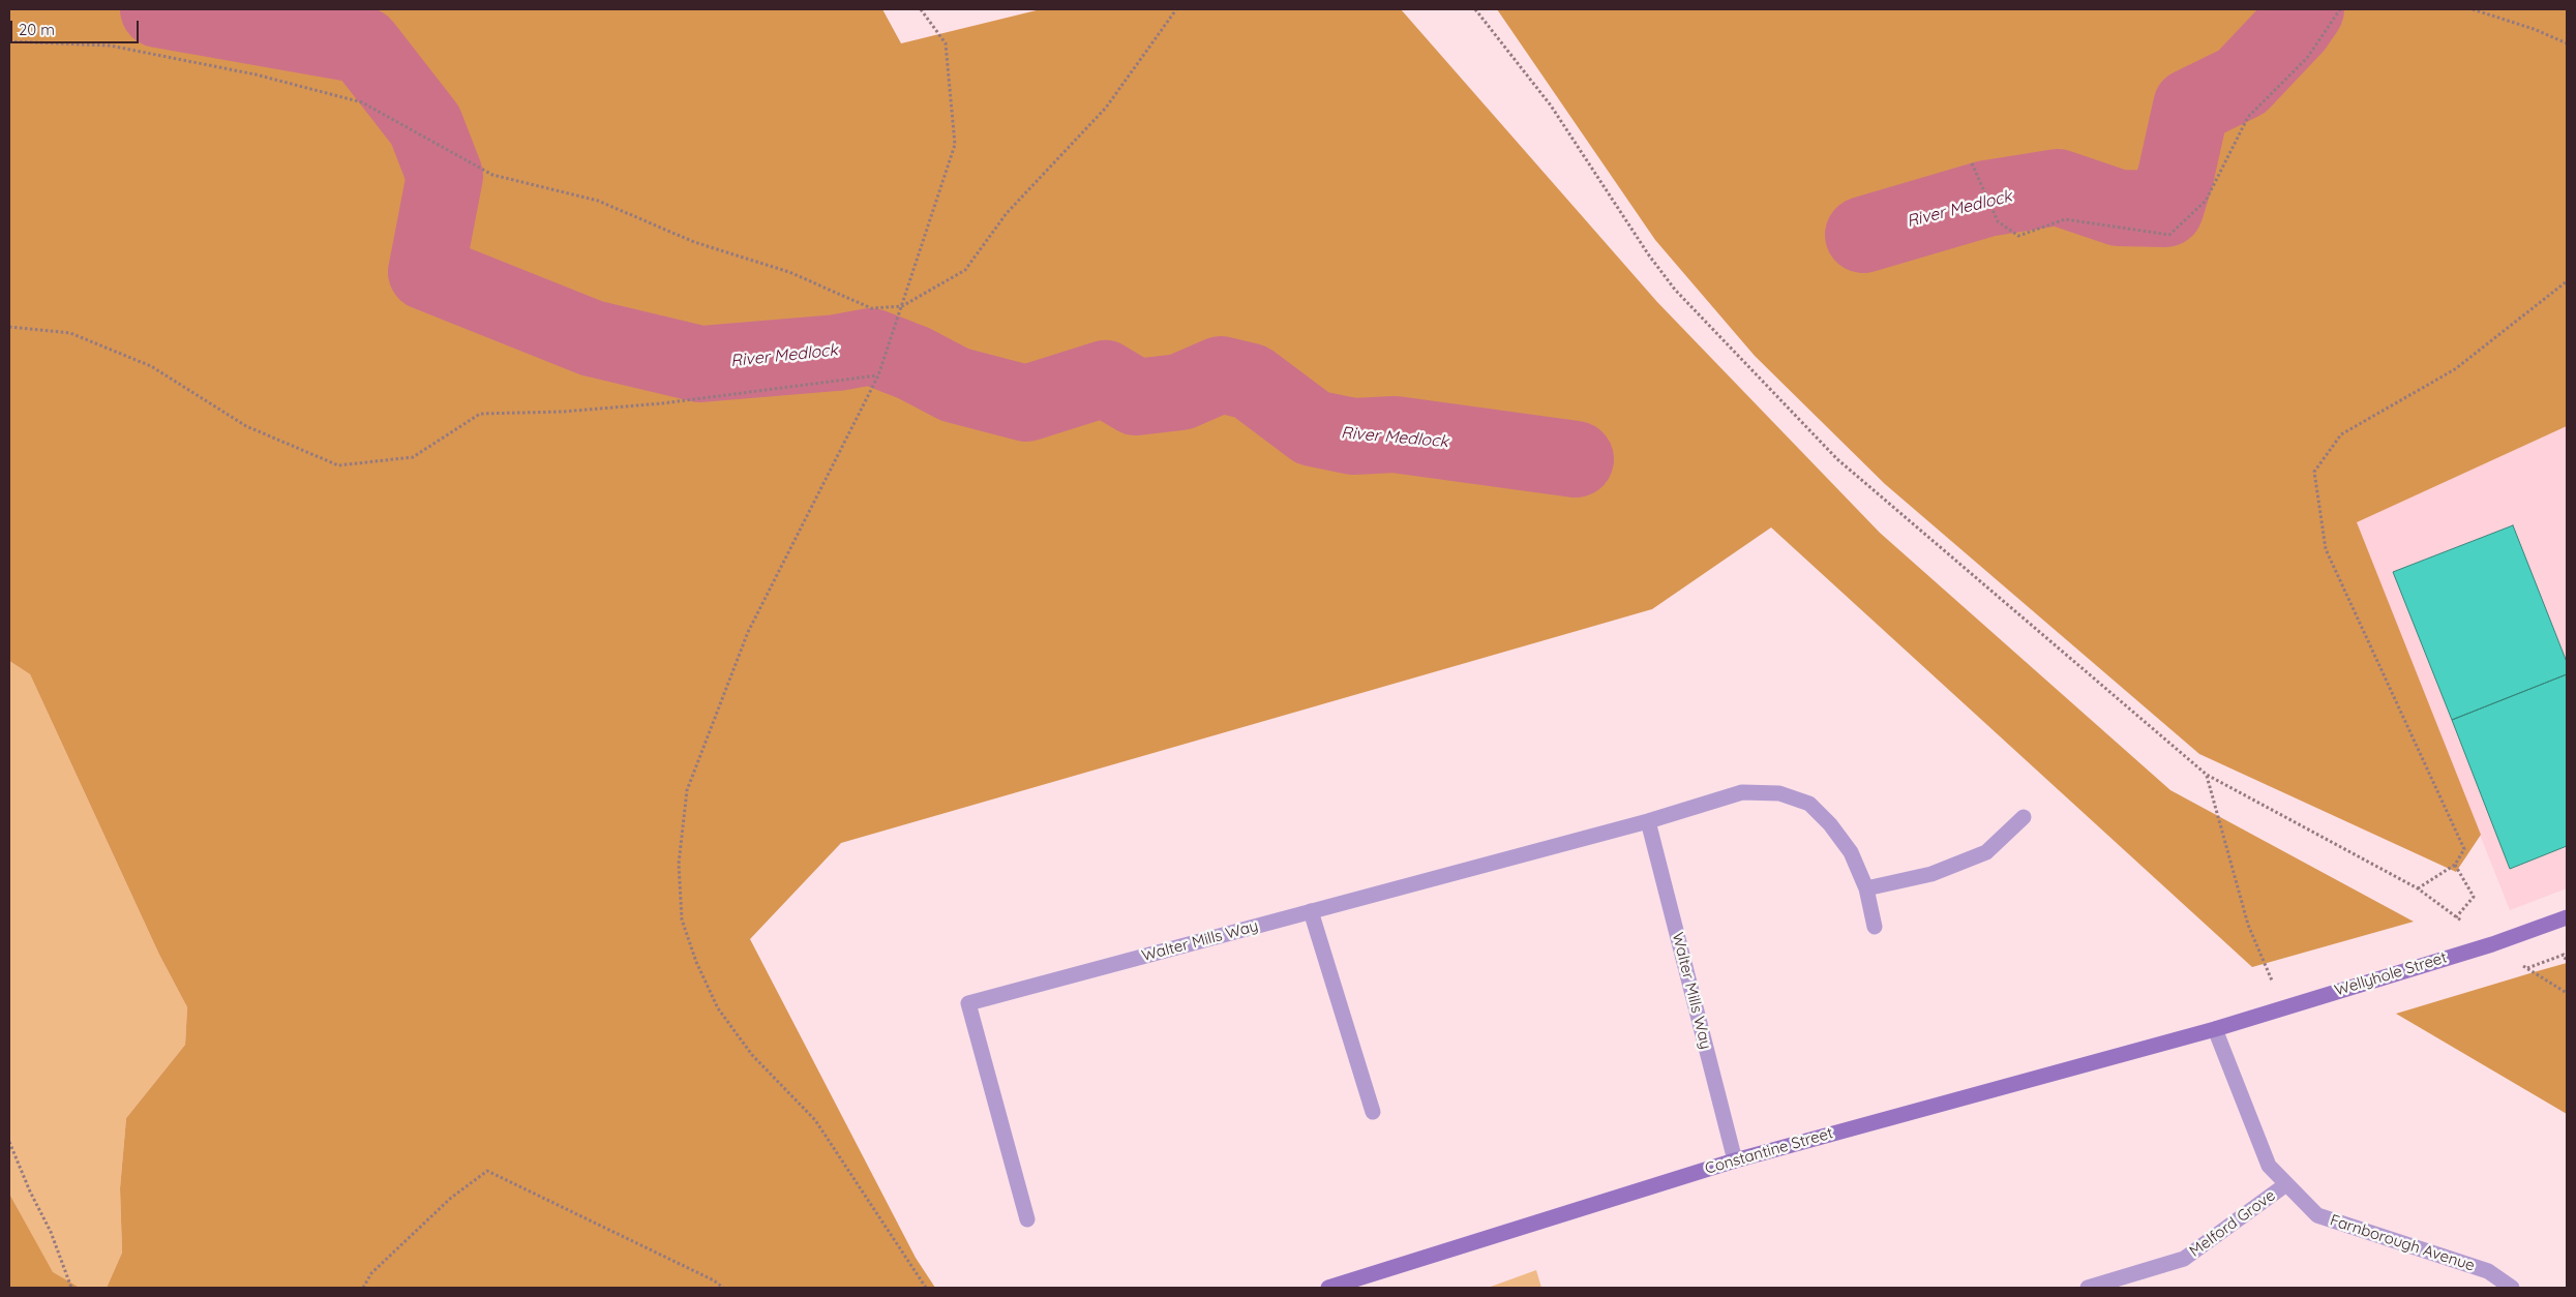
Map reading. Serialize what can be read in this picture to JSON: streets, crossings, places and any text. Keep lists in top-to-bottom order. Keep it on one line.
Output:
{"streets":{"street":["Walter Mills Way","Wellyhole Street","Constantine Street","Melford Grove","Farnborough Avenue"]},"crossings":[["Walter Mills Way","Constantine Street"],["Wellyhole Street","Constantine Street"],["Wellyhole Street","Farnborough Avenue"],["Constantine Street","Farnborough Avenue"],["Melford Grove","Farnborough Avenue"]],"water":["River Medlock"],"scale_bar":"20 m"}
